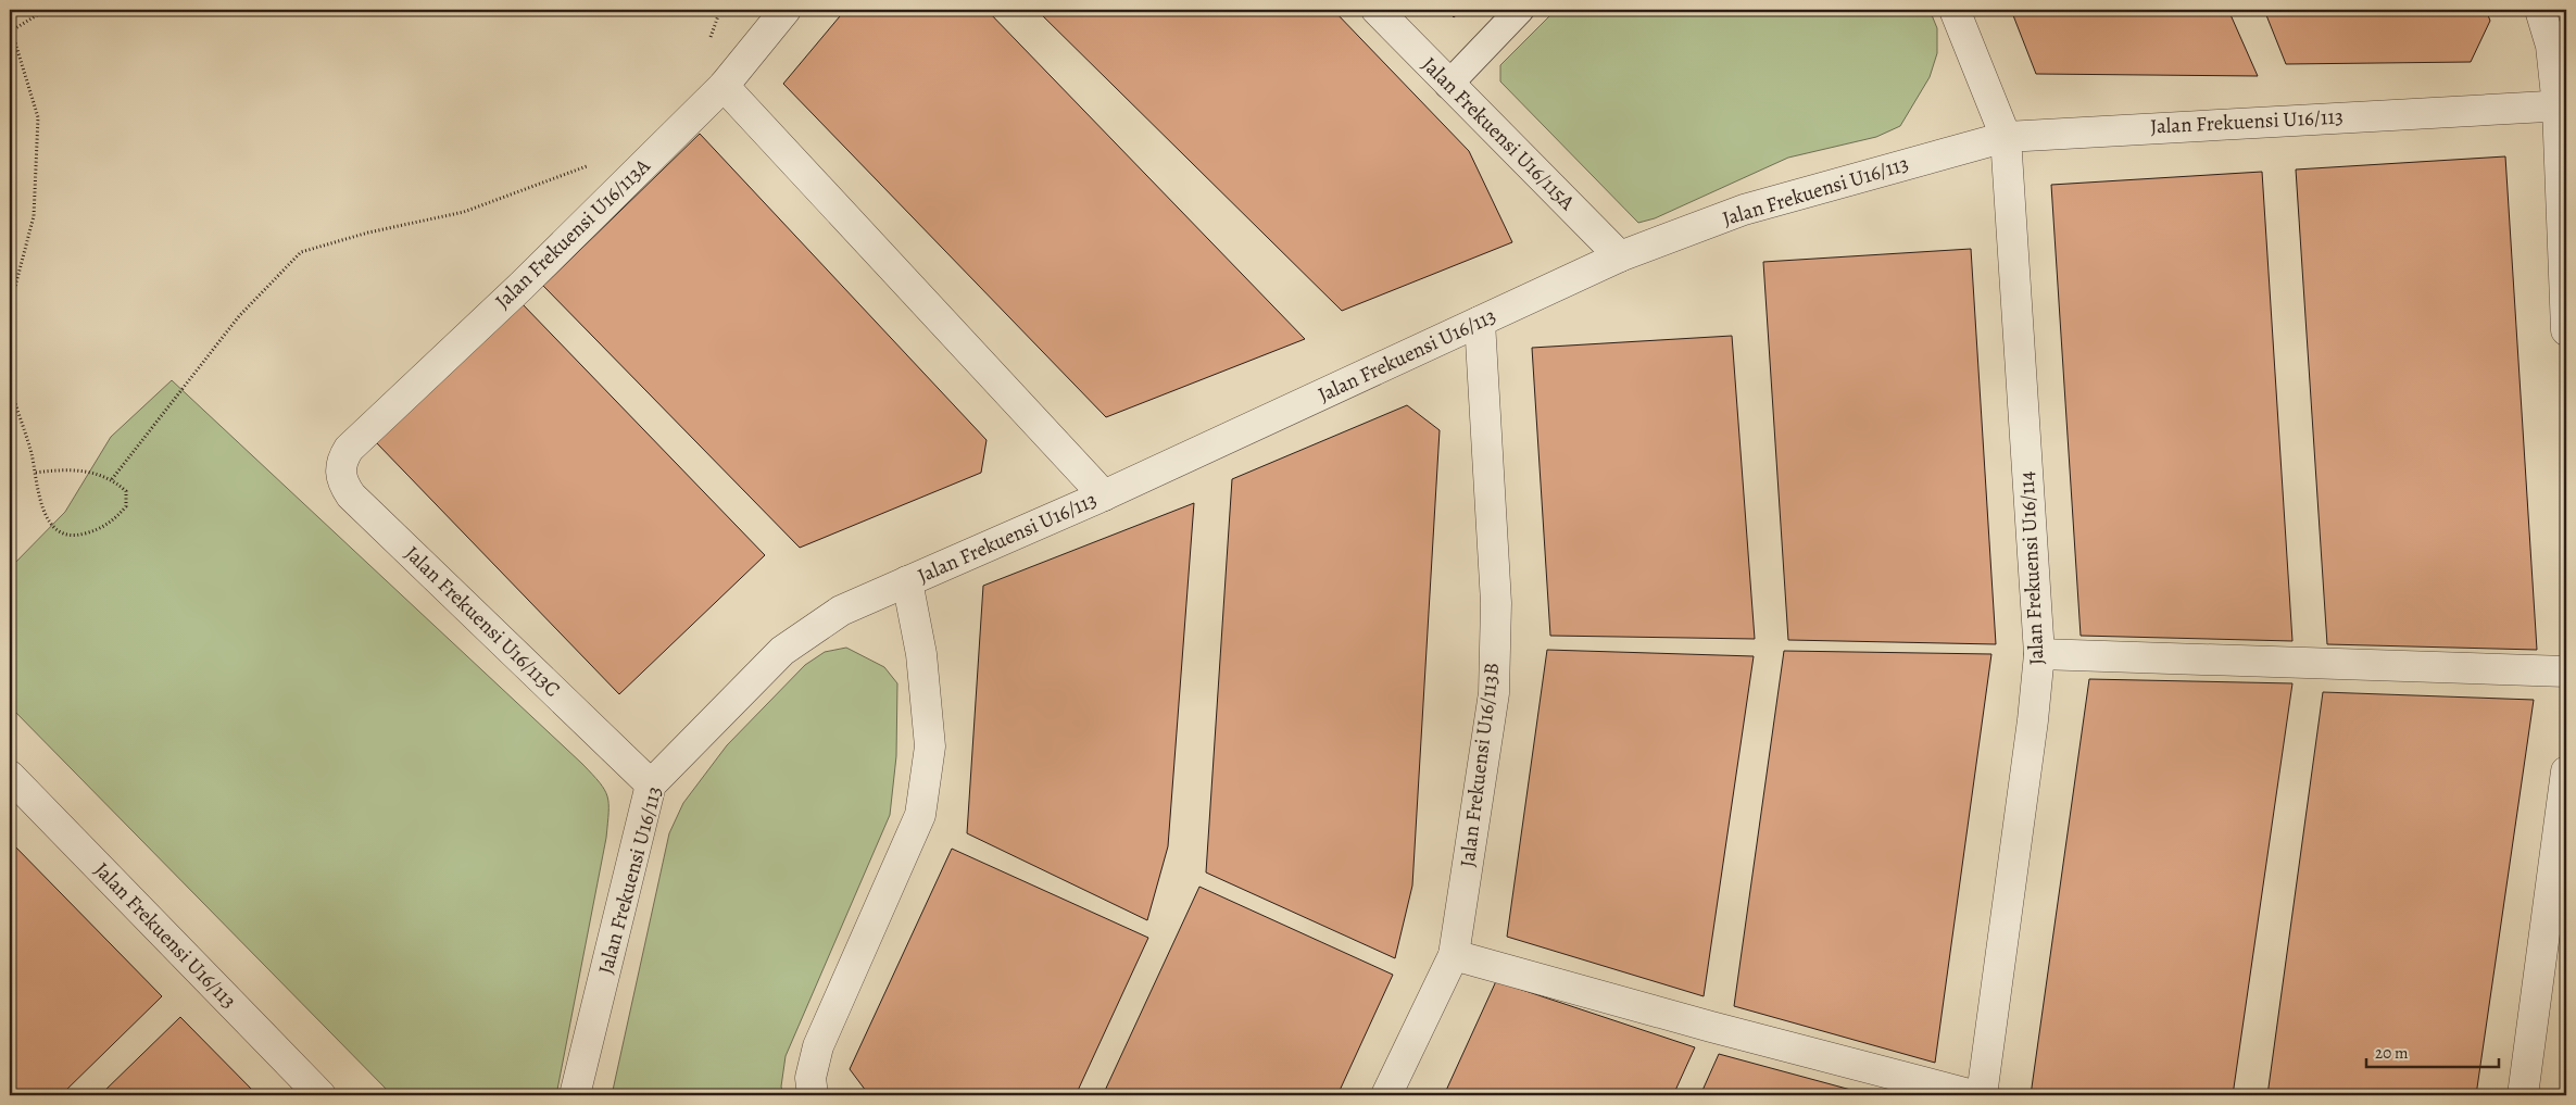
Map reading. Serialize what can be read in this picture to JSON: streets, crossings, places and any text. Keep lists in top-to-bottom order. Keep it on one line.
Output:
{"streets":{"street":["Jalan Frekuensi U16/113","Jalan Frekuensi U16/115A","Jalan Frekuensi U16/113A","Jalan Frekuensi U16/114","Jalan Frekuensi U16/113C","Jalan Frekuensi U16/113B"]},"crossings":[["Jalan Frekuensi U16/113","Jalan Frekuensi U16/115A"],["Jalan Frekuensi U16/113","Jalan Frekuensi U16/114"],["Jalan Frekuensi U16/113","Jalan Frekuensi U16/113C"],["Jalan Frekuensi U16/113","Jalan Frekuensi U16/113B"],["Jalan Frekuensi U16/113A","Jalan Frekuensi U16/113C"]],"scale_bar":"20 m"}
